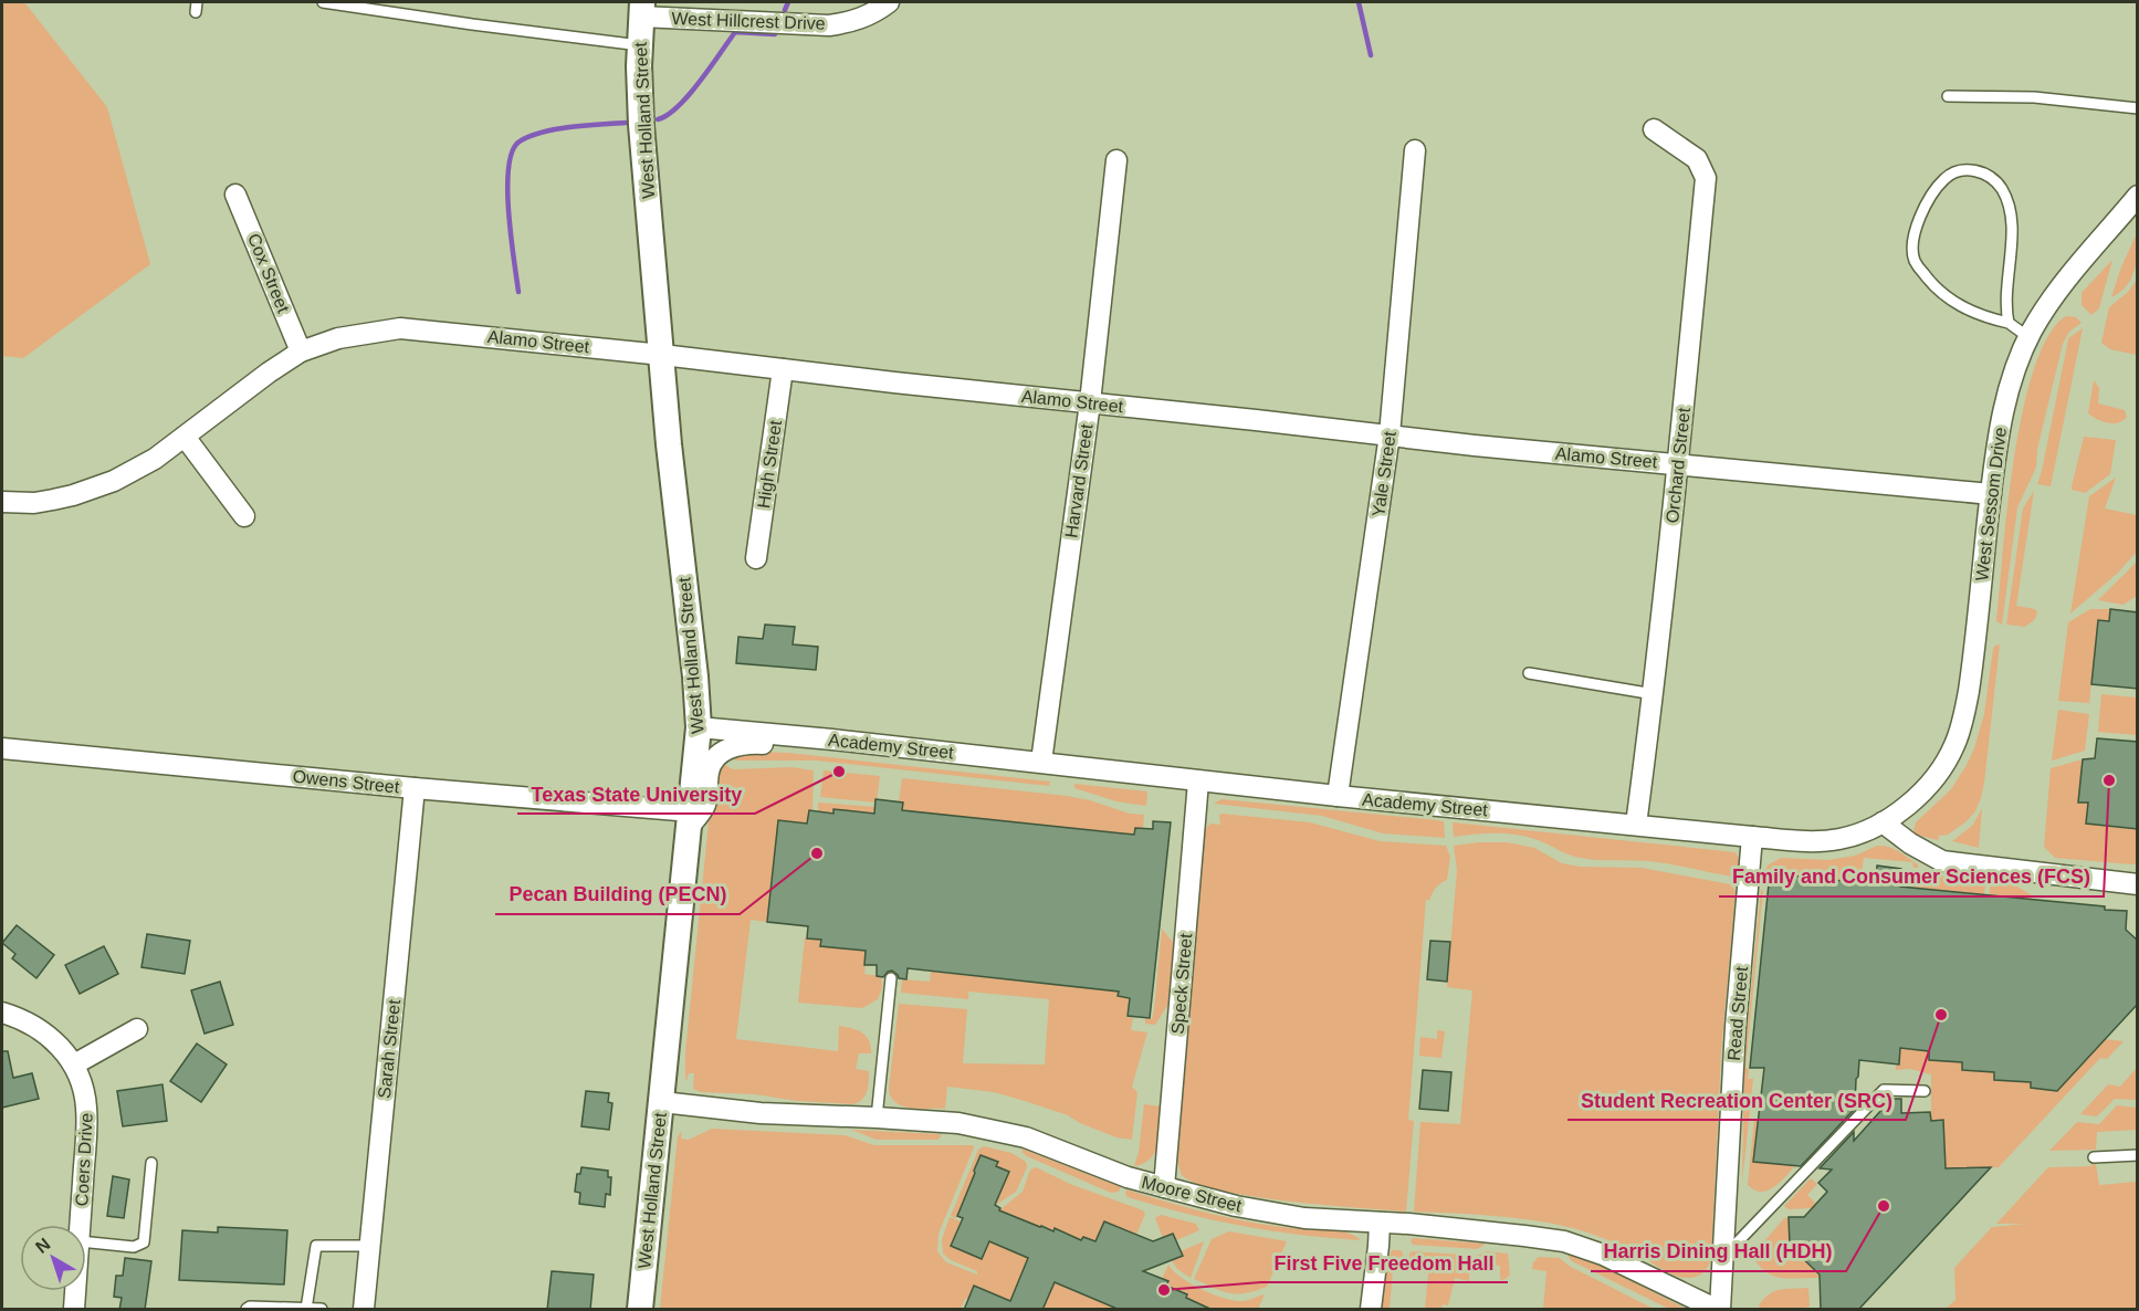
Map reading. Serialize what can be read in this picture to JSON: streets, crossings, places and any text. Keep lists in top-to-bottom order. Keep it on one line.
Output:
{"streets":{"street":["West Hillcrest Drive","West Holland Street","Cox Street","Alamo Street","High Street","Orchard Street","Yale Street","Harvard Street","West Sessom Drive","Academy Street","Owens Street","Speck Street","Read Street","Sarah Street","Coers Drive","Moore Street"]},"crossings":[["West Hillcrest Drive","West Holland Street"],["West Holland Street","Alamo Street"],["West Holland Street","Academy Street"],["West Holland Street","Owens Street"],["West Holland Street","Moore Street"],["Cox Street","Alamo Street"],["Alamo Street","High Street"],["Alamo Street","Orchard Street"],["Alamo Street","Yale Street"],["Alamo Street","Harvard Street"],["Alamo Street","West Sessom Drive"],["Orchard Street","Academy Street"],["Yale Street","Academy Street"],["Harvard Street","Academy Street"],["West Sessom Drive","Academy Street"],["Academy Street","Speck Street"],["Academy Street","Read Street"],["Owens Street","Sarah Street"],["Speck Street","Moore Street"],["Read Street","Moore Street"]],"places":["Texas State University","Family and Consumer Sciences (FCS)","Pecan Building (PECN)","Student Recreation Center (SRC)","Harris Dining Hall (HDH)","First Five Freedom Hall"],"north":"top left"}
